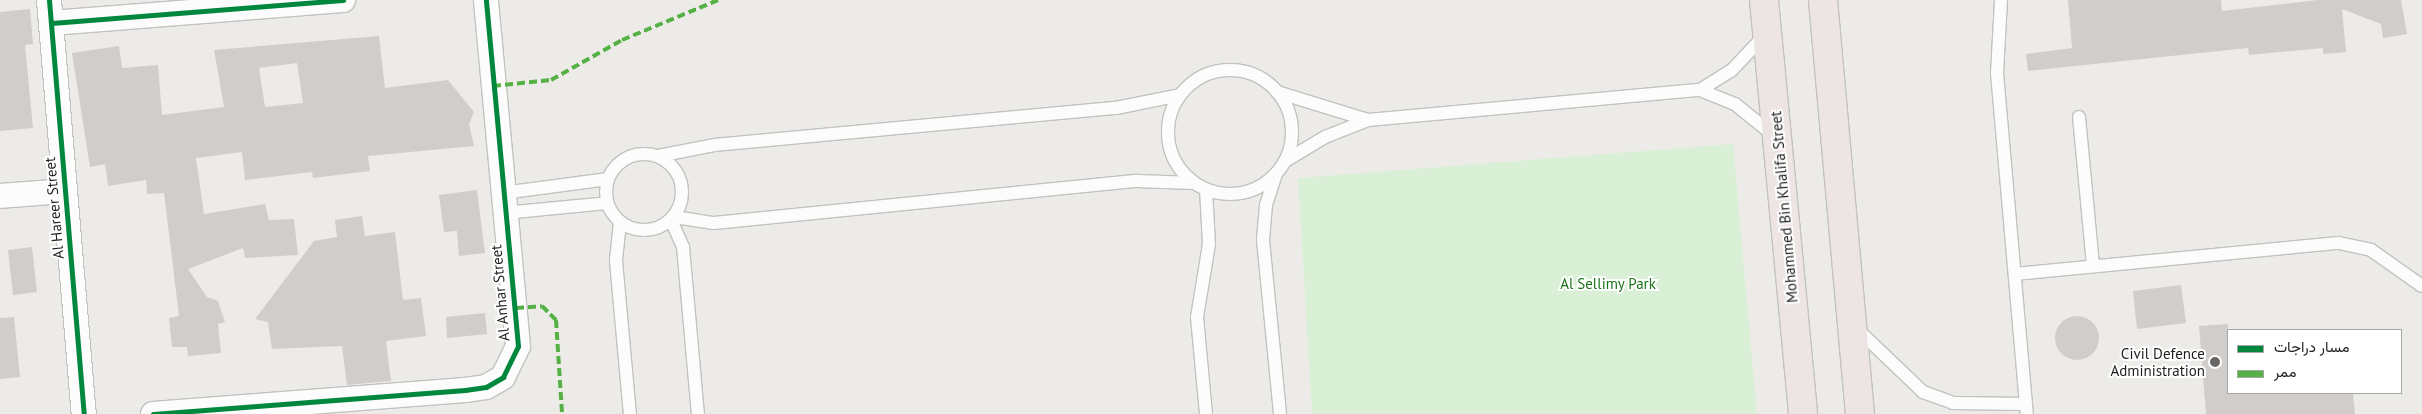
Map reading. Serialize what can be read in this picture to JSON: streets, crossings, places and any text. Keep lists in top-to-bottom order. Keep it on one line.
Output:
{"streets":{"highway":["Mohammed Bin Khalifa Street"],"street":["Al Hareer Street","Al Anhar Street"]},"parks":["Al Sellimy Park"],"places":["Civil Defence Administration"],"legend":["مسار دراجات","ممر"]}
